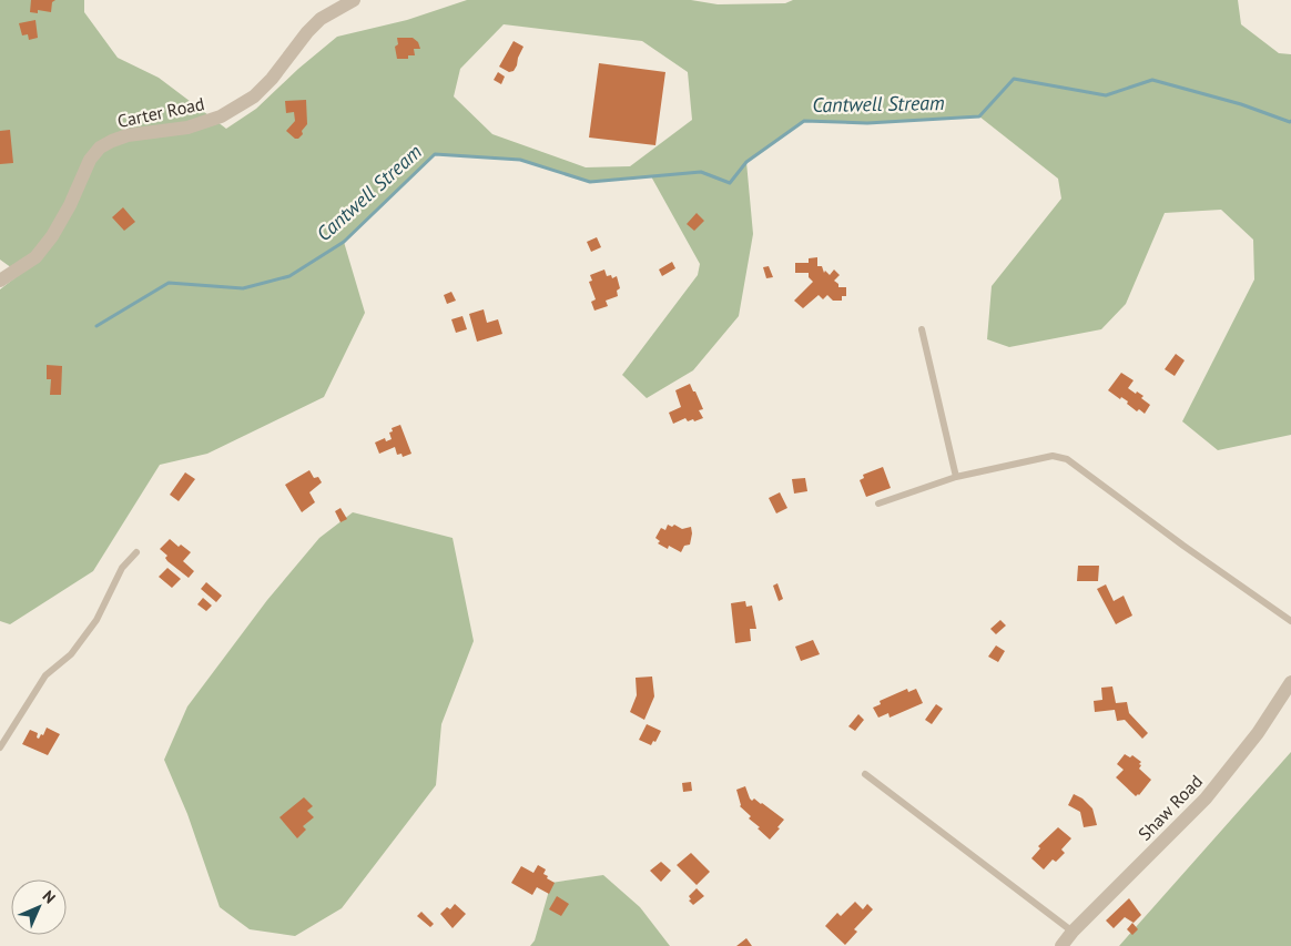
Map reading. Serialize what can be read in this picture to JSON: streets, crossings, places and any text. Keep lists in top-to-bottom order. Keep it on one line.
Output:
{"streets":{"street":["Carter Road","Shaw Road"]},"water":["Cantwell Stream"],"north":"top right"}
